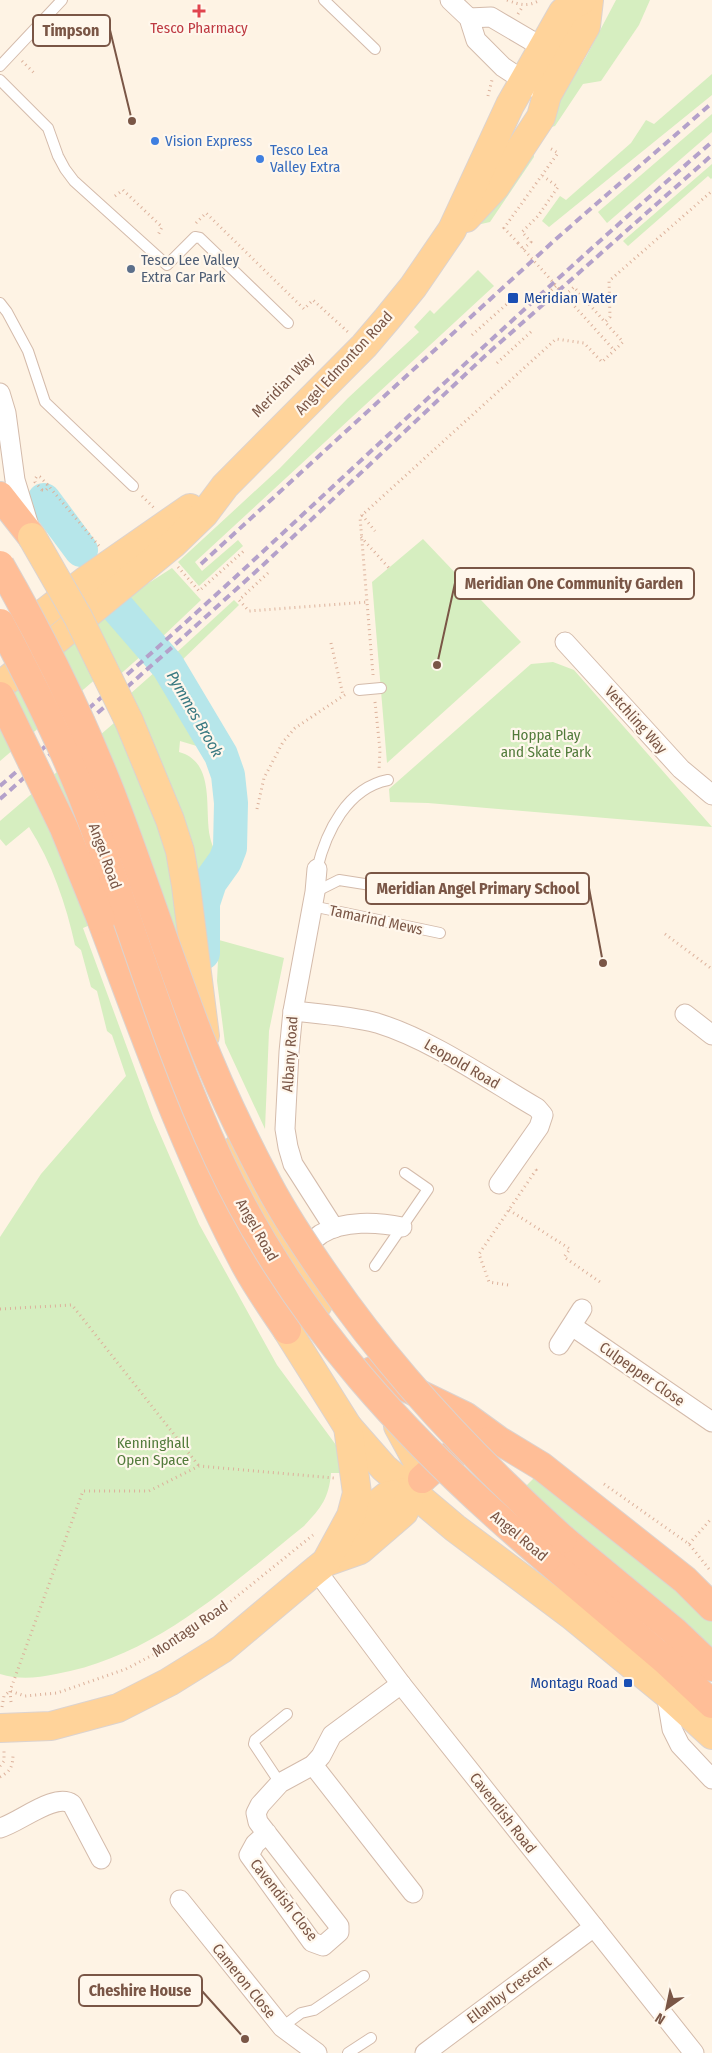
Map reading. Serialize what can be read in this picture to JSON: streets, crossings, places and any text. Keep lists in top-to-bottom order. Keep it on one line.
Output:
{"streets":{"highway":["Angel Road"],"main road":["Angel Edmonton Road","Montagu Road"],"street":["Vetchling Way","Albany Road","Leopold Road","Culpepper Close","Cavendish Road","Cavendish Close","Cameron Close","Ellanby Crescent"],"lane":["Tamarind Mews"]},"crossings":[["Angel Road","Montagu Road"],["Tamarind Mews","Albany Road"],["Albany Road","Leopold Road"],["Montagu Road","Cavendish Road"],["Cavendish Road","Cavendish Close"],["Cavendish Road","Ellanby Crescent"]],"water":["Pymmes Brook"],"parks":["Hoppa Play and Skate Park","Kenninghall Open Space"],"places":{"health":["Tesco Pharmacy"],"other":["Timpson","Vision Express","Tesco Lea Valley Extra","Tesco Lee Valley Extra Car Park","Meridian One Community Garden","Meridian Angel Primary School","Cheshire House"],"transit":["Meridian Water","Montagu Road"]},"north":"bottom left"}
